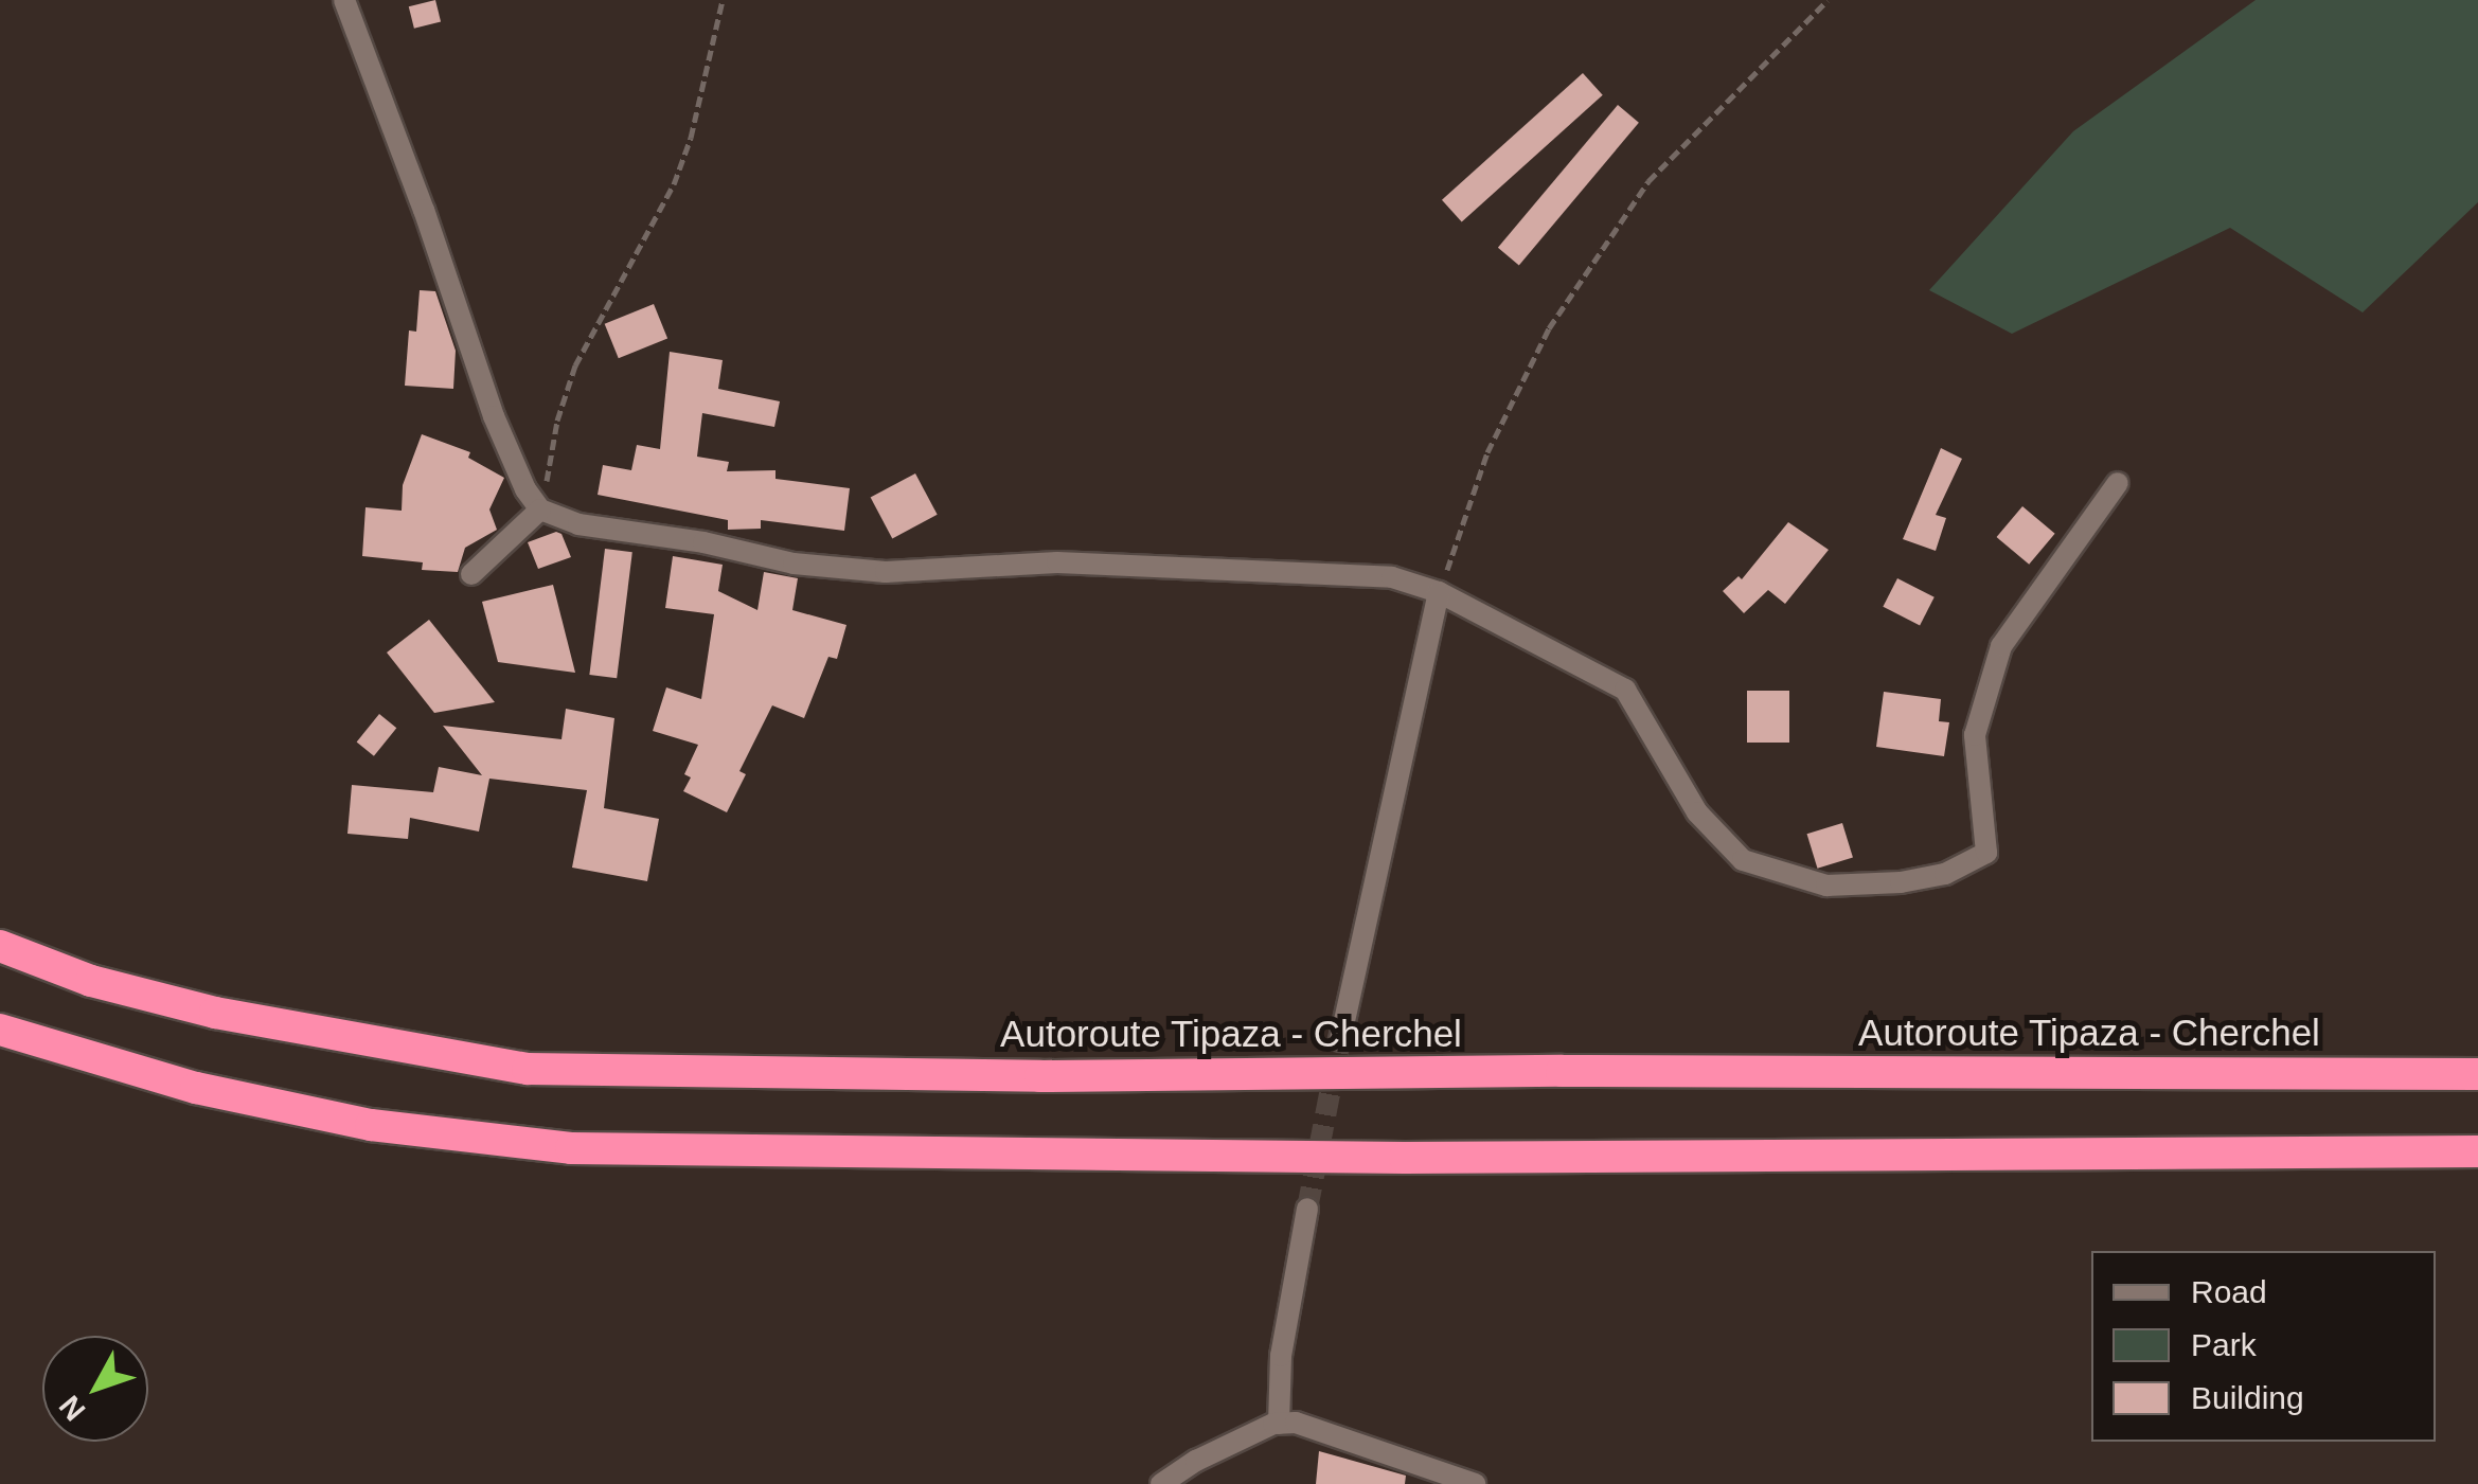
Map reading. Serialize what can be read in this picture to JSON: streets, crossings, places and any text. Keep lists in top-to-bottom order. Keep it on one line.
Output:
{"streets":{"highway":["Autoroute Tipaza - Cherchel"]},"legend":["Road","Park","Building"],"north":"bottom left"}
